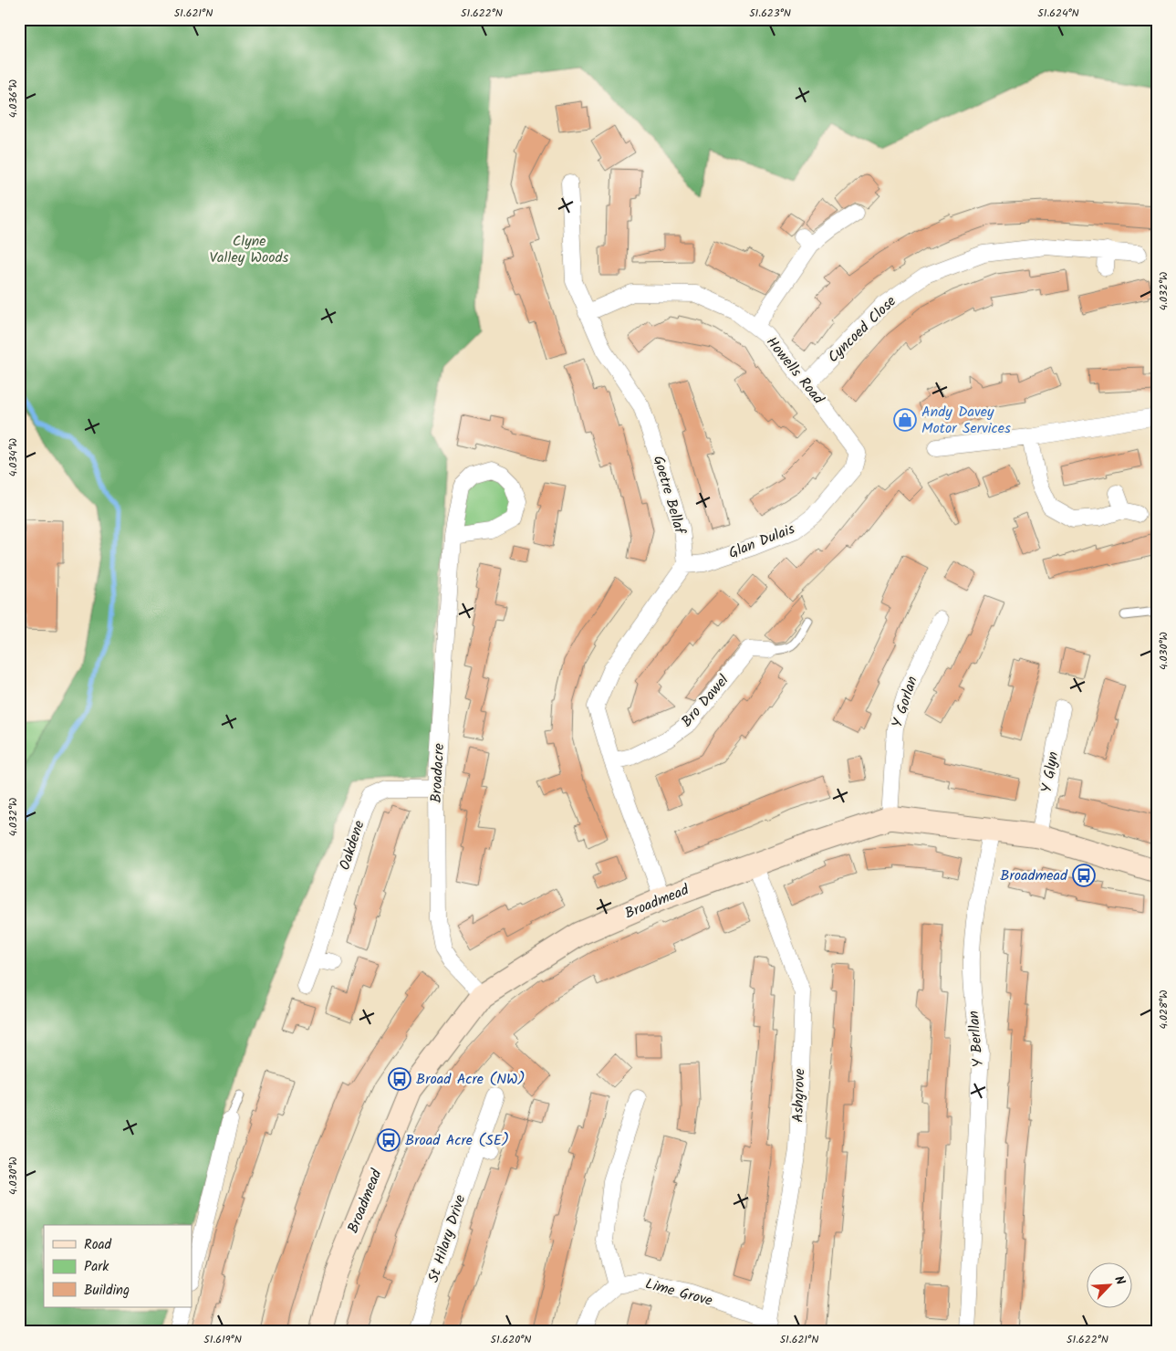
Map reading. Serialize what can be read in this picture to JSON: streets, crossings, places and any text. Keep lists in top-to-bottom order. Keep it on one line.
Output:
{"streets":{"street":["Cyncoed Close","Howells Road","Goetre Bellaf","Glan Dulais","Bro Dawel","Y Gorlan","Y Glyn","Broadacre","Oakdene","Broadmead","Y Berllan","Ashgrove","St Hilary Drive","Lime Grove"]},"crossings":[["Cyncoed Close","Howells Road"],["Howells Road","Goetre Bellaf"],["Howells Road","Glan Dulais"],["Goetre Bellaf","Glan Dulais"],["Y Gorlan","Broadmead"],["Y Glyn","Broadmead"],["Broadacre","Oakdene"],["Broadacre","Broadmead"],["Broadmead","Y Berllan"],["Broadmead","Ashgrove"],["Ashgrove","Lime Grove"]],"parks":["Clyne Valley Woods"],"places":{"shop":["Andy Davey Motor Services"],"bus stop":["Broadmead","Broad Acre (NW)","Broad Acre (SE)"]},"legend":["Road","Park","Building"],"north":"top right","coordinates":["51.621°N","51.622°N","51.623°N","51.624°N","4.036°W","4.032°W","4.034°W","4.030°W","4.028°W","51.619°N","51.620°N"]}
